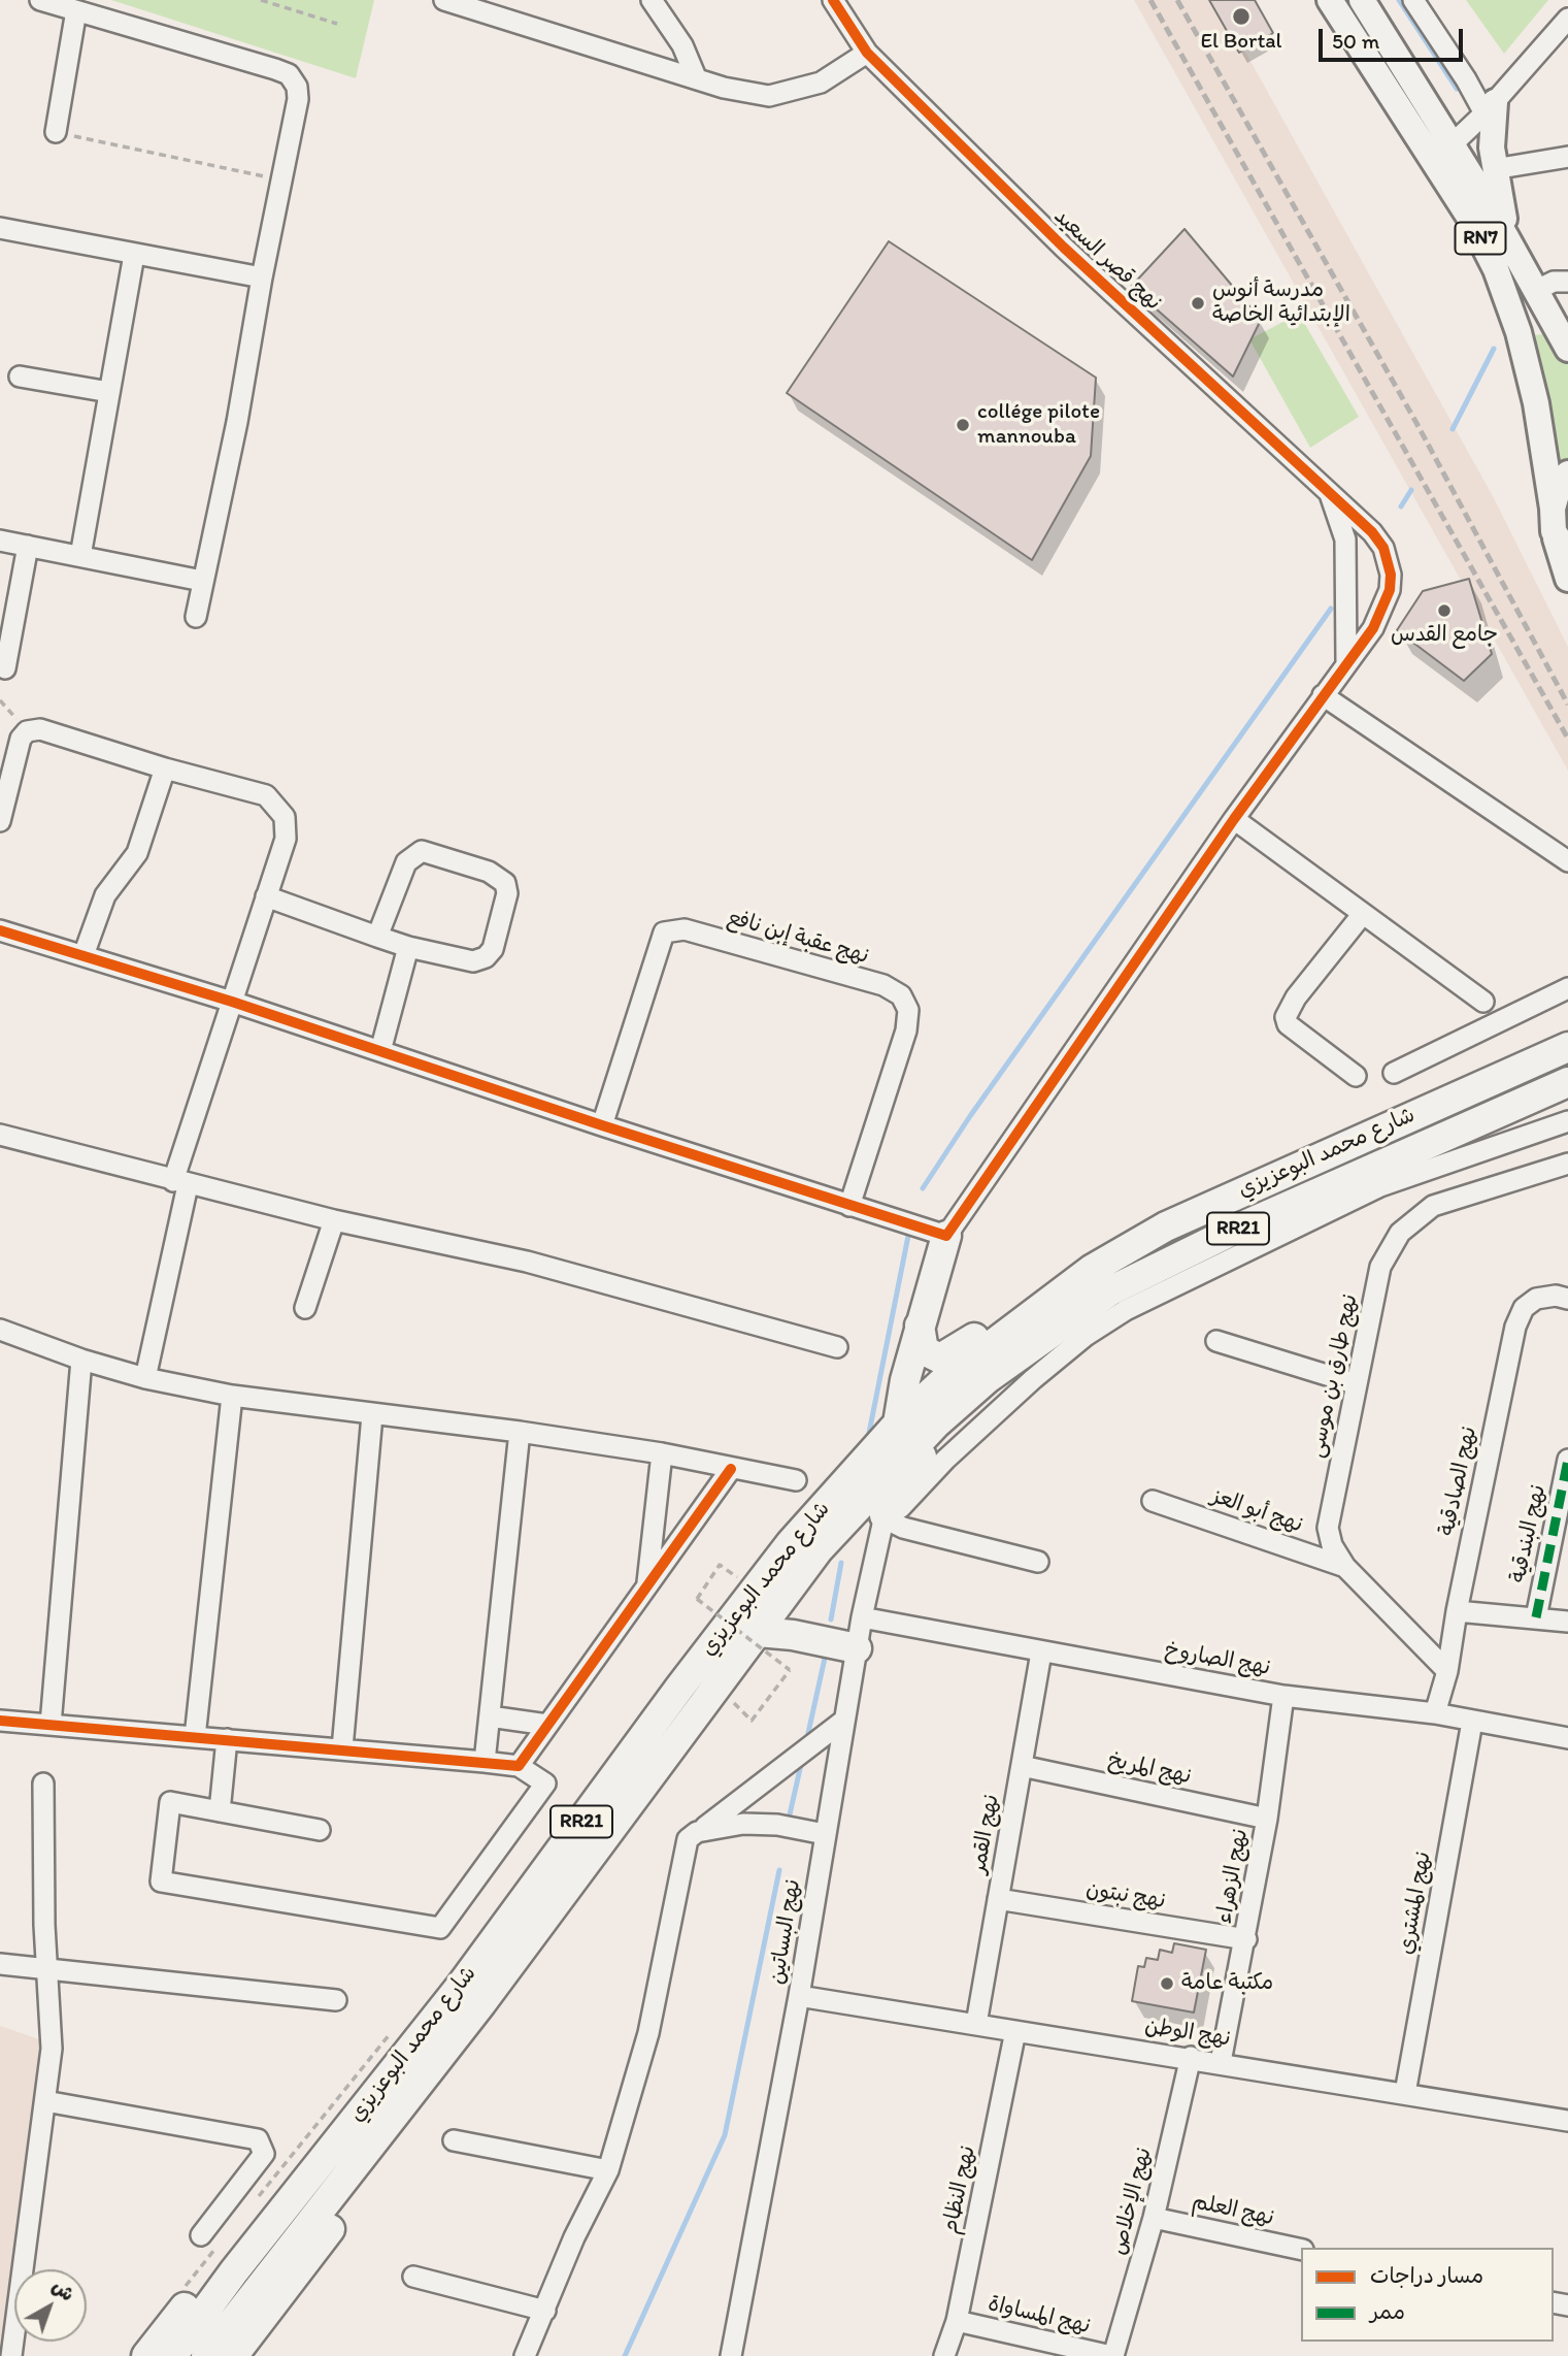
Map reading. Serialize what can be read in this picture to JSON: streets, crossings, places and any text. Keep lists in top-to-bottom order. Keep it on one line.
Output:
{"streets":{"highway":["شارع محمد البوعزيزي","RR21"],"main road":["RN7"],"street":["نهج قصر السعيد","نهج عقبة إبن نافع","نهج طارق بن موسى","نهج الصادقية","نهج أبو العز","نهج البندقية","نهج الصاروخ","نهج المريخ","نهج القمر","نهج الزهراء","نهج نبتون","نهج المشتري","نهج البساتين","نهج الوطن","نهج النظام","نهج الإخلاص","نهج العلم","نهج المساواة"]},"crossings":[["شارع محمد البوعزيزي","RR21"],["نهج طارق بن موسى","نهج الصادقية"],["نهج طارق بن موسى","نهج أبو العز"],["نهج الصادقية","نهج الصاروخ"],["نهج الصاروخ","نهج القمر"],["نهج الصاروخ","نهج الزهراء"],["نهج الصاروخ","نهج المشتري"],["نهج الصاروخ","نهج البساتين"],["نهج المريخ","نهج القمر"],["نهج المريخ","نهج الزهراء"],["نهج القمر","نهج نبتون"],["نهج القمر","نهج الوطن"],["نهج الزهراء","نهج نبتون"],["نهج الزهراء","نهج الوطن"],["نهج المشتري","نهج الوطن"],["نهج البساتين","نهج الوطن"],["نهج الوطن","نهج النظام"],["نهج الوطن","نهج الإخلاص"],["نهج النظام","نهج المساواة"],["نهج الإخلاص","نهج العلم"],["نهج الإخلاص","نهج المساواة"]],"places":["El Bortal","مدرسة أنوس الإبتدائية الخاصة","collége pilote mannouba","جامع القدس","مكتبة عامة"],"legend":["مسار دراجات","ممر"],"scale_bar":"50 m","north":"top right"}
